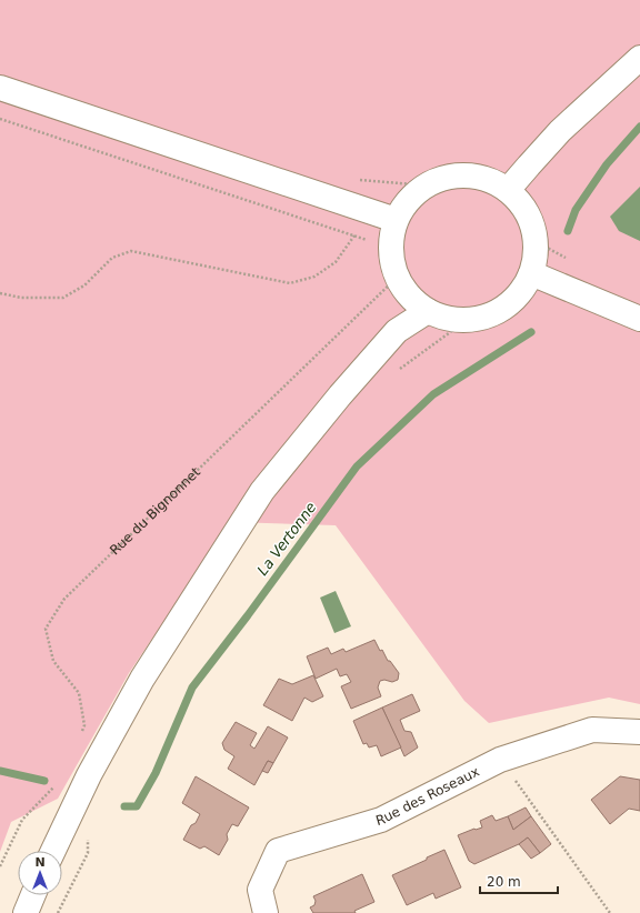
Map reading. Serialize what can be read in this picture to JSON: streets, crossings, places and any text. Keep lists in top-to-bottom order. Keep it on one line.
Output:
{"streets":{"main road":["Rue des Roseaux"],"path":["Rue du Bignonnet"]},"water":["La Vertonne"],"scale_bar":"20 m","north":"top"}
